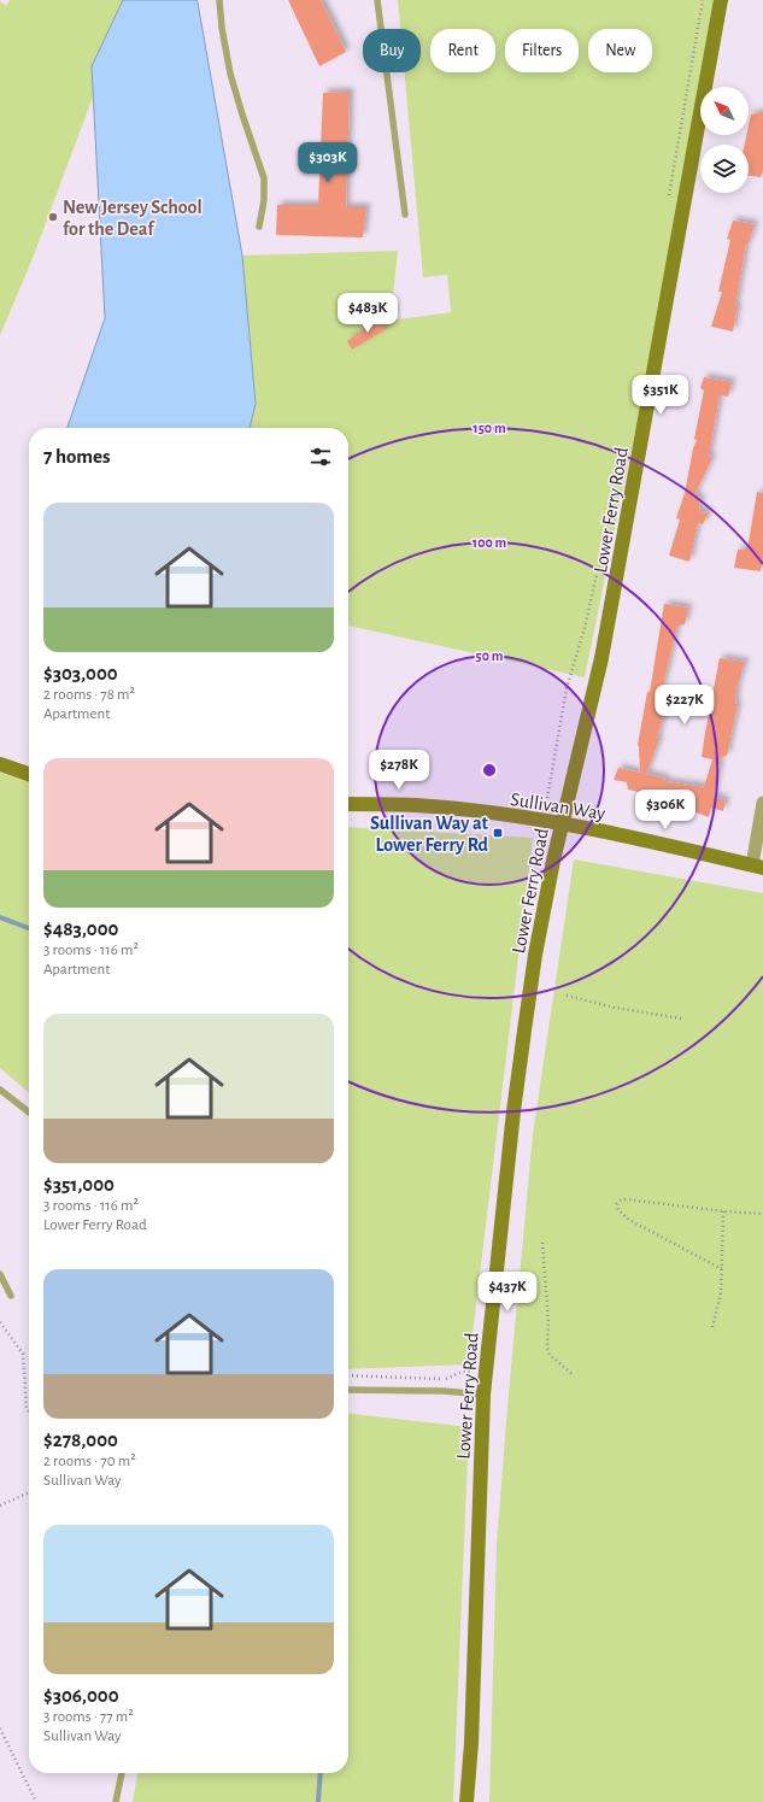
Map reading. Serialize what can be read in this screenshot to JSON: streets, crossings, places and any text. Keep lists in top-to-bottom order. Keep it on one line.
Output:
{"streets":{"main road":["Lower Ferry Road","Sullivan Way"]},"crossings":[["Lower Ferry Road","Sullivan Way"]],"places":{"other":["New Jersey School for the Deaf"],"transit":["Sullivan Way at Lower Ferry Rd"]},"north":"top left","page":{"chip":["Buy","Rent","Filters","New"],"price":["$303K","$483K","$351K","$227K","$278K","$306K","$437K"],"heading":"7 homes","list":[{"name":"$303,000","note":"2 rooms · 78 m² · Apartment"},{"name":"$483,000","note":"3 rooms · 116 m² · Apartment"},{"name":"$351,000","note":"3 rooms · 116 m² · Lower Ferry Road"},{"name":"$278,000","note":"2 rooms · 70 m² · Sullivan Way"},{"name":"$306,000","note":"3 rooms · 77 m² · Sullivan Way"}]},"rings":["150 m","100 m","50 m"]}
